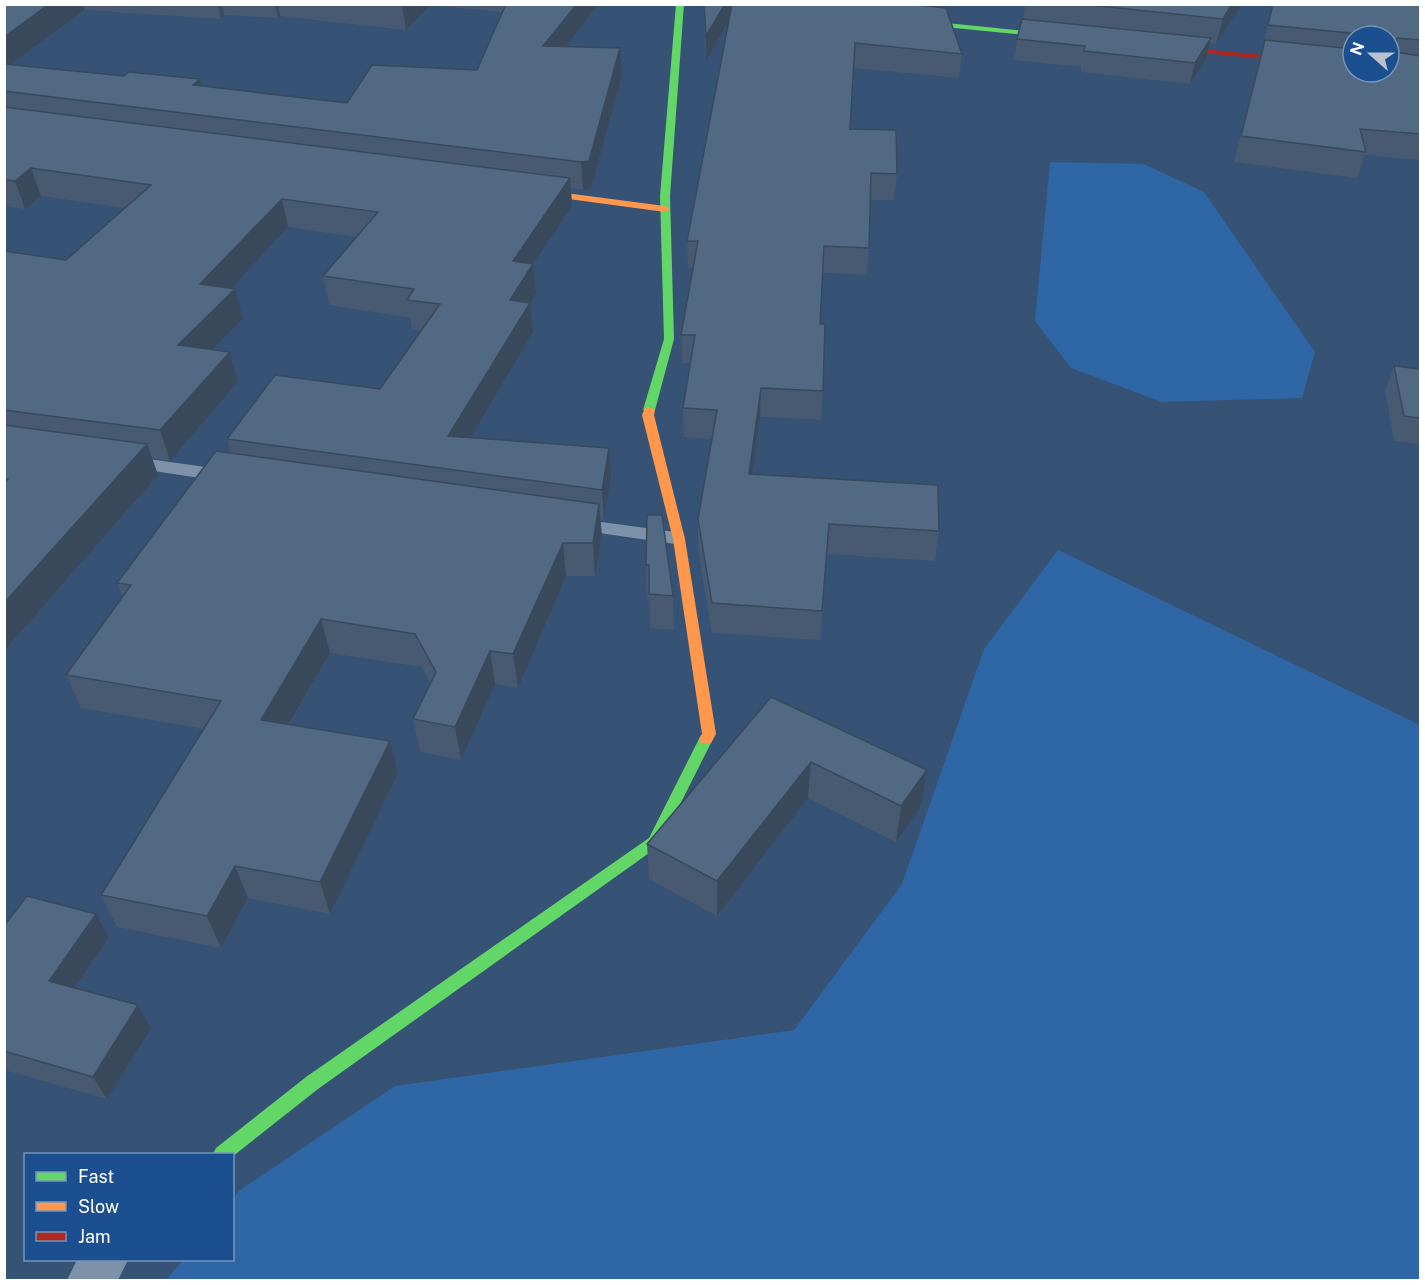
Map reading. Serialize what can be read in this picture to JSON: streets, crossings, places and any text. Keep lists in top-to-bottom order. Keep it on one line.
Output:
{"legend":["Fast","Slow","Jam"],"north":"left"}
